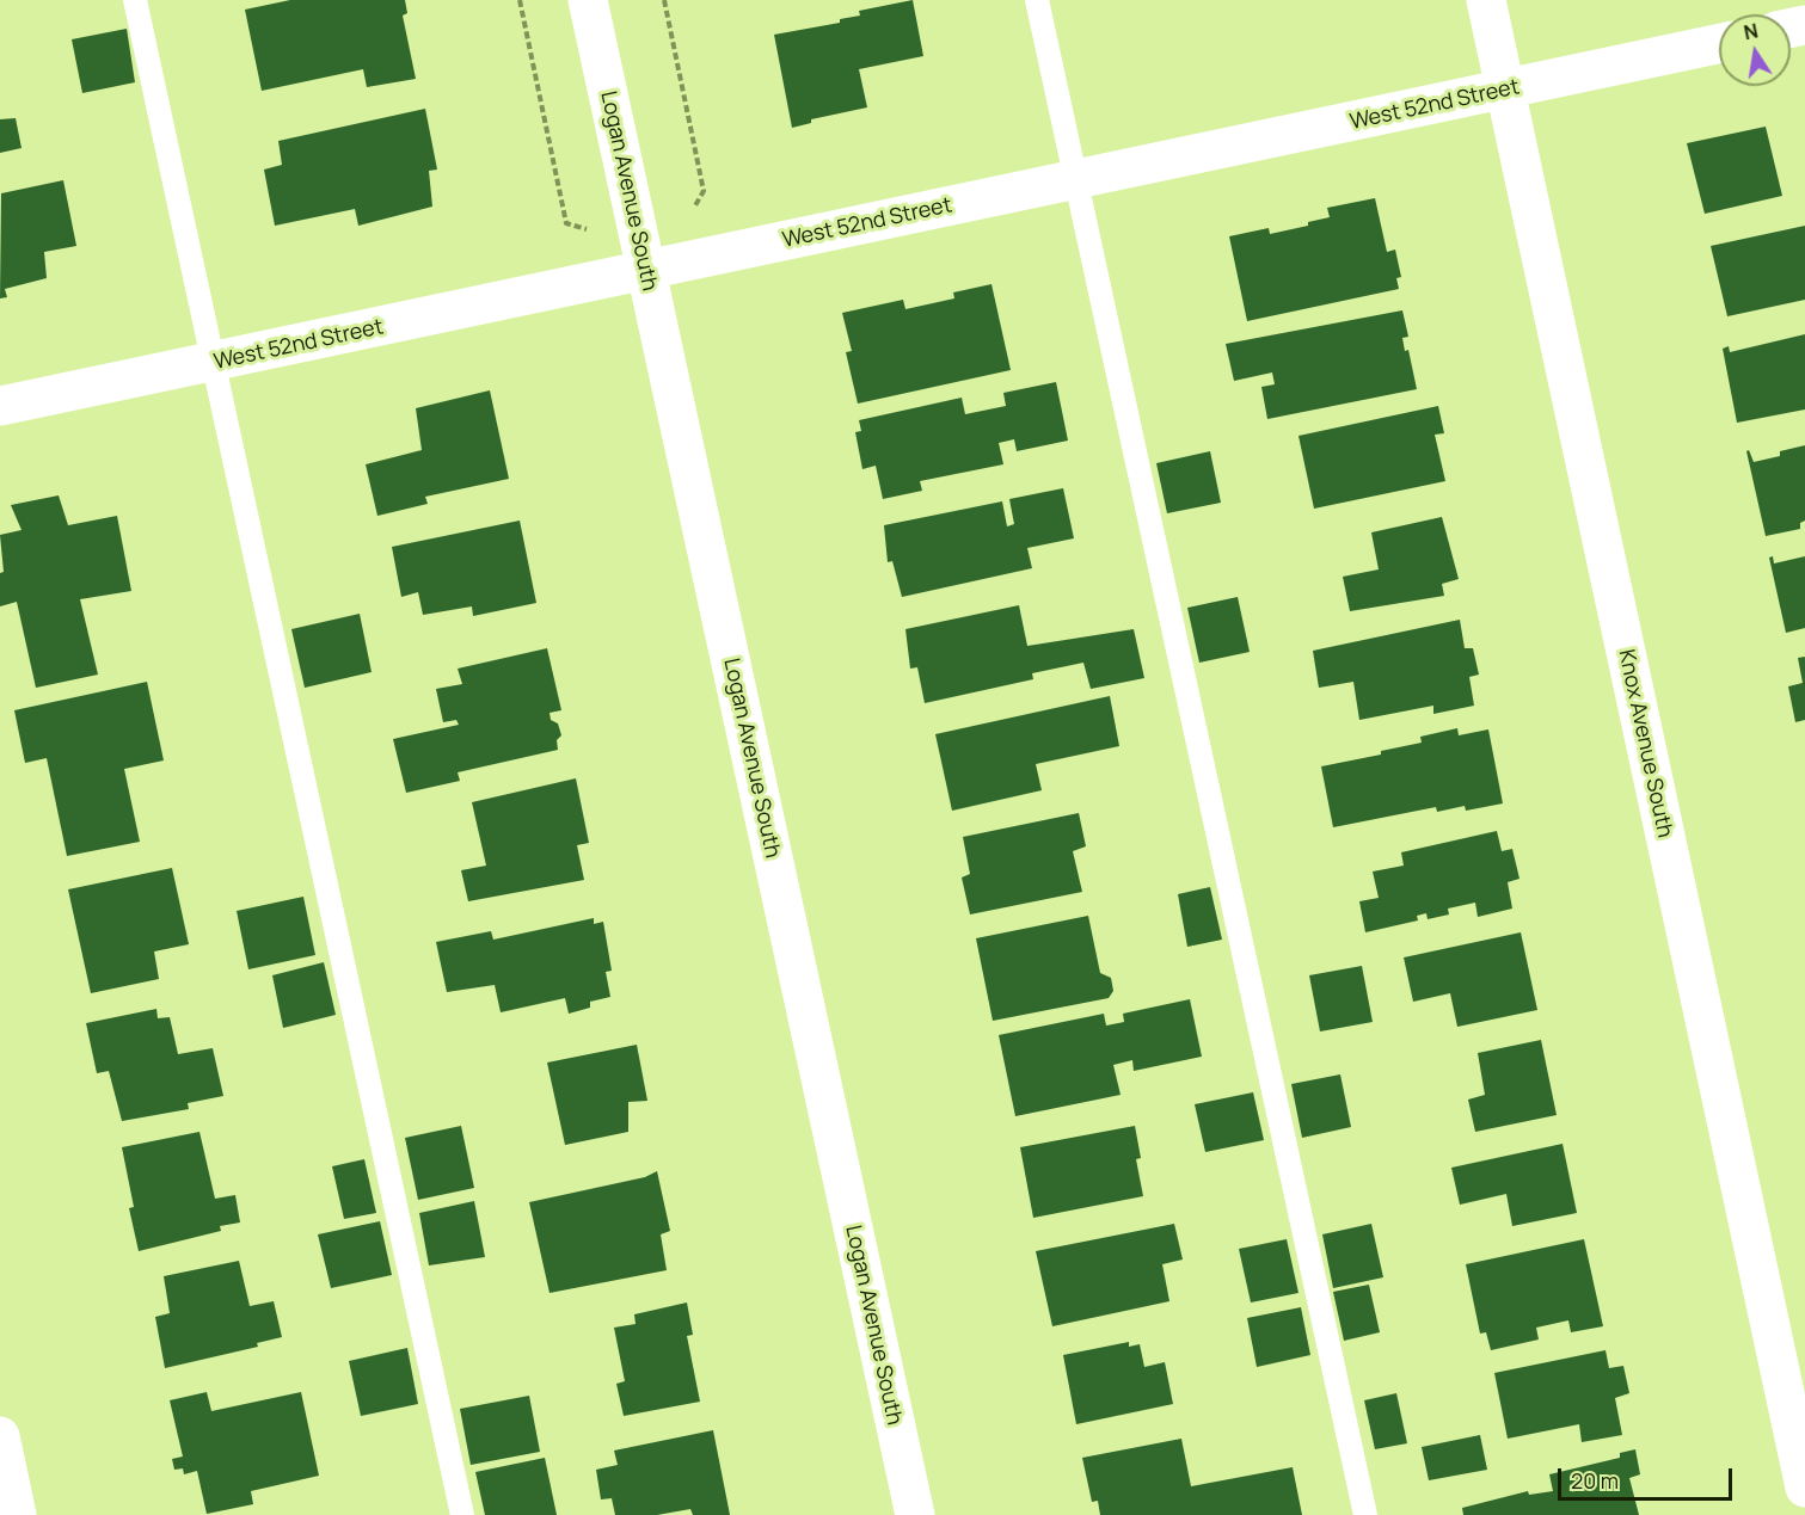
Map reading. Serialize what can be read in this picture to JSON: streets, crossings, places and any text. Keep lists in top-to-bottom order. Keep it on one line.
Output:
{"streets":{"street":["West 52nd Street","Logan Avenue South","Knox Avenue South"]},"crossings":[["West 52nd Street","Logan Avenue South"],["West 52nd Street","Knox Avenue South"]],"scale_bar":"20 m","north":"top"}
